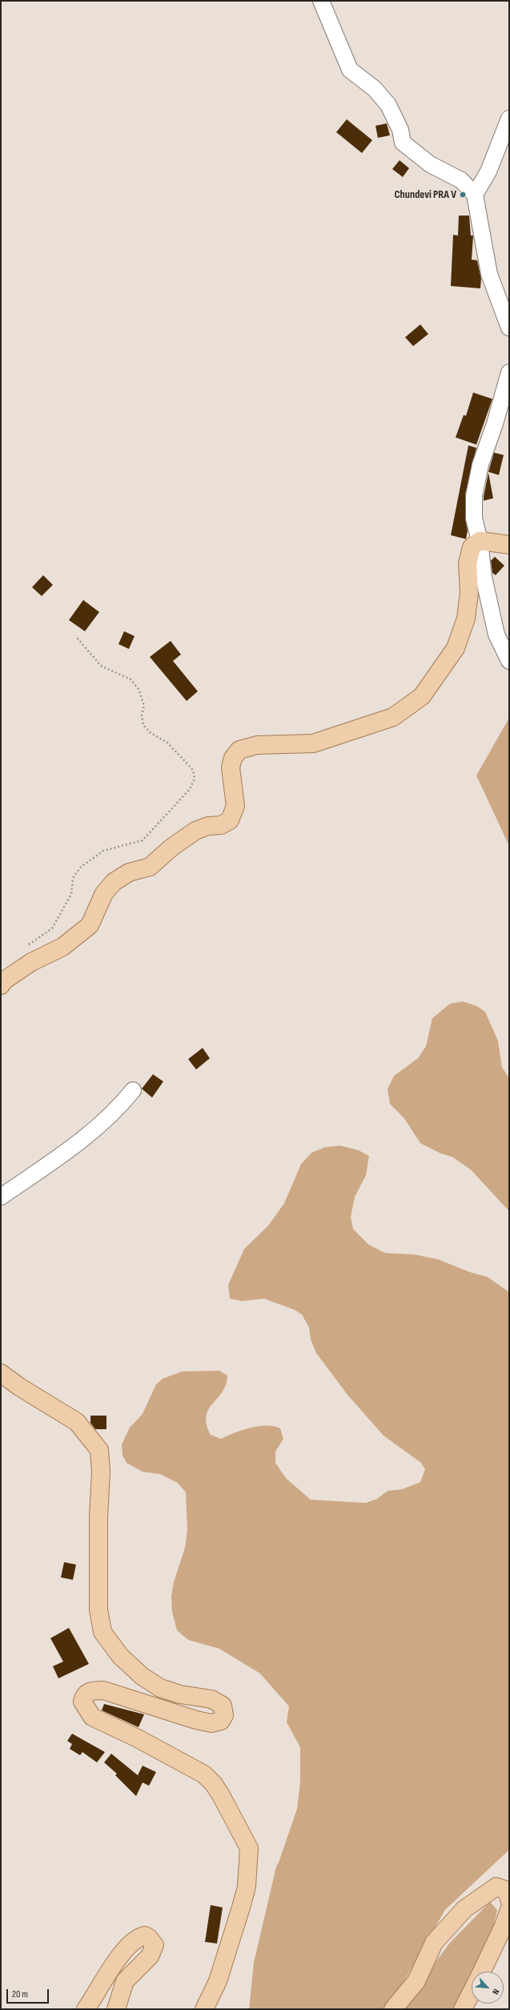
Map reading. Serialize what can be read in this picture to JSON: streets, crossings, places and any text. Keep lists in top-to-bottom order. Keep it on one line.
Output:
{"places":["Chundevi PRA V"],"scale_bar":"20 m","north":"bottom right"}
